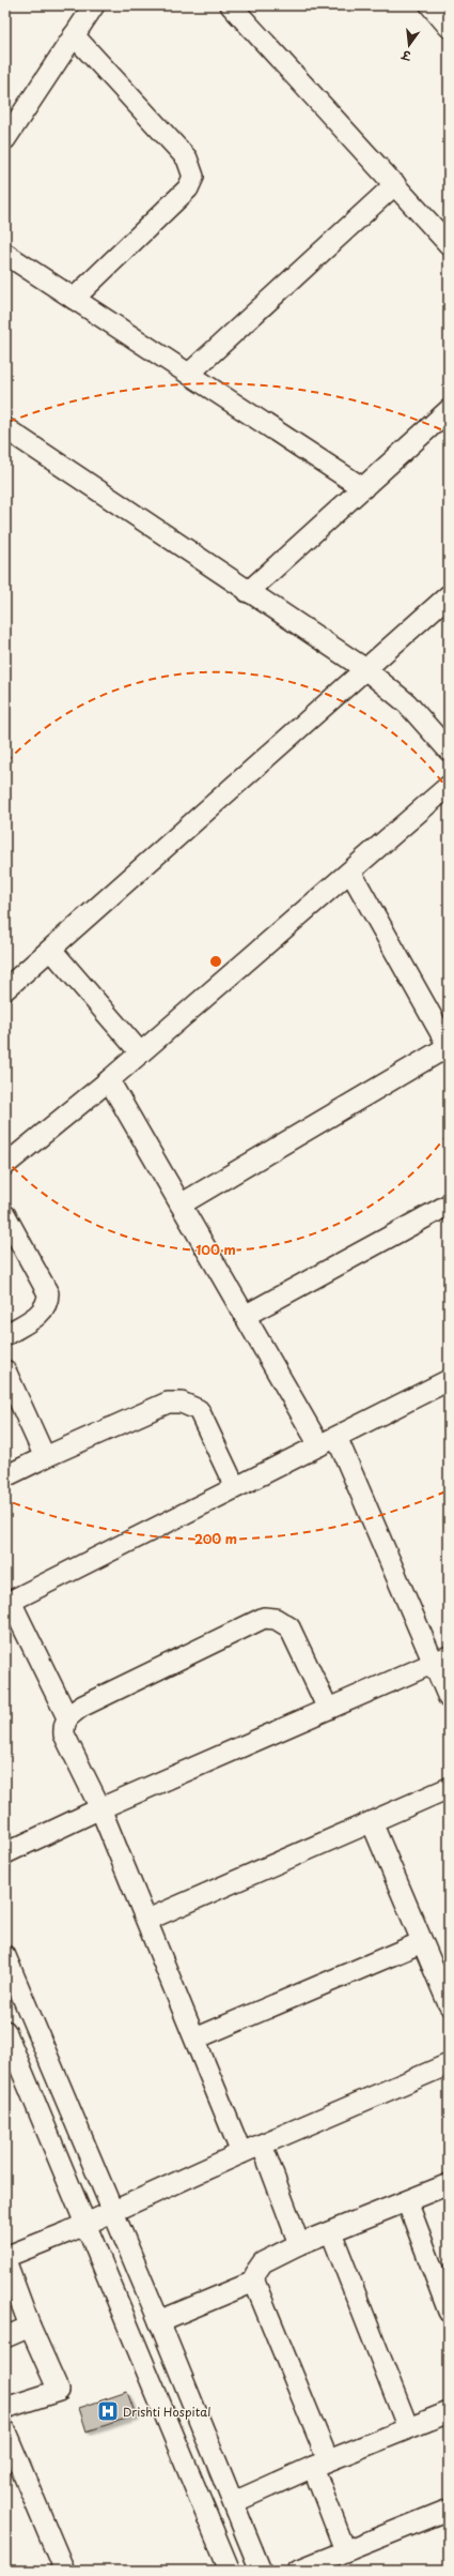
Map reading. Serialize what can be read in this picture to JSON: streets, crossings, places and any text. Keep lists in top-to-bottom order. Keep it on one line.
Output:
{"places":{"hospital":["Drishti Hospital"]},"north":"bottom","rings":["100 m","200 m"]}
